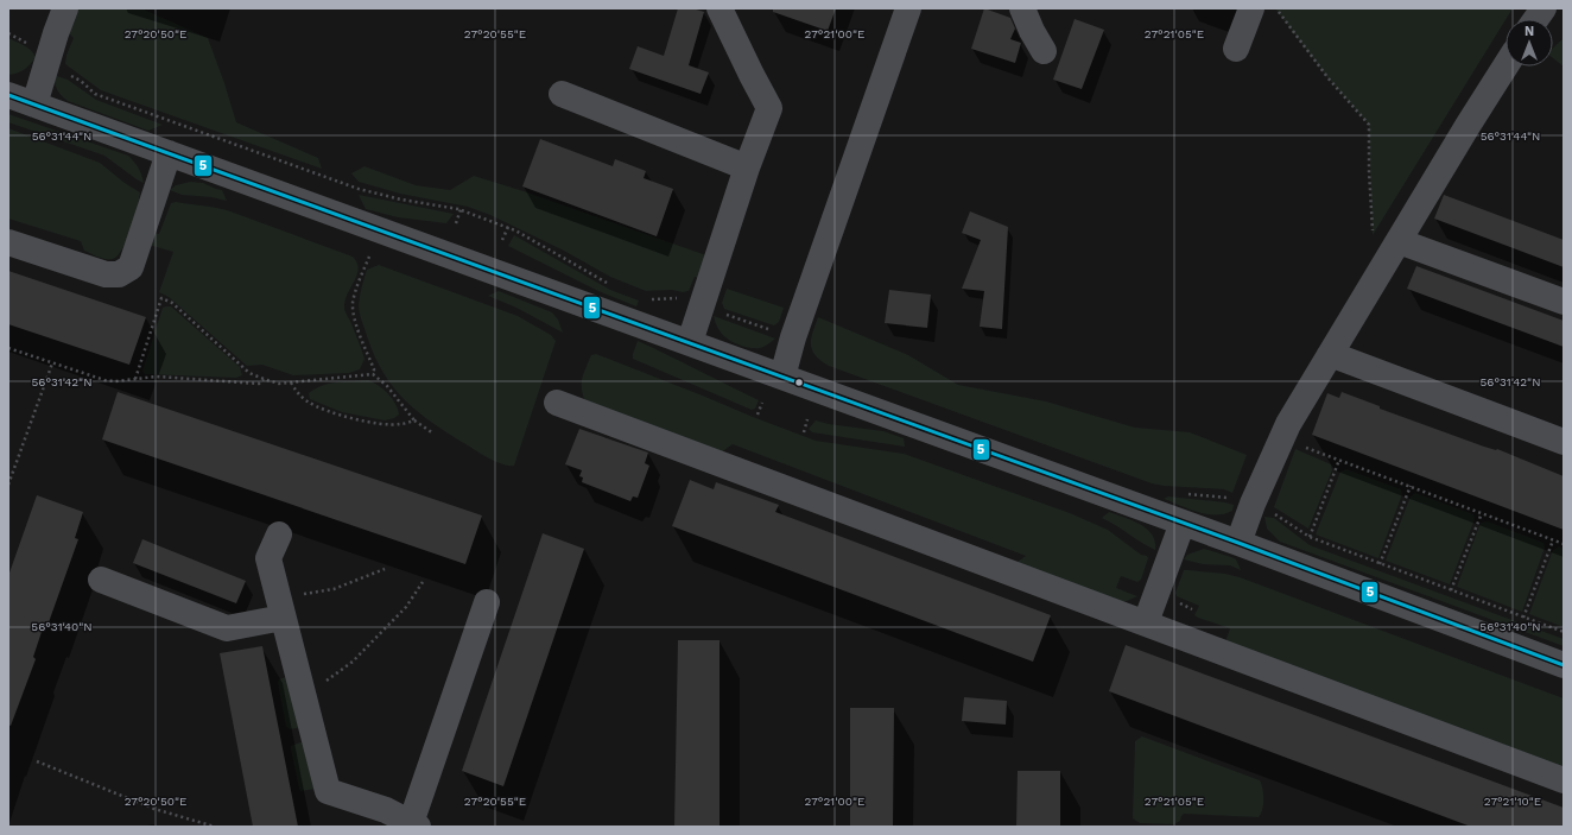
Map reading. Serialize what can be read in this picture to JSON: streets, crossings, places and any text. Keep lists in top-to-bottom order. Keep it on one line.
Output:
{"lines":["transit line 5"],"north":"top","coordinates":["27°20'50\"E","27°20'55\"E","27°21'00\"E","27°21'05\"E","56°31'44\"N","56°31'42\"N","56°31'40\"N","27°21'10\"E"]}
